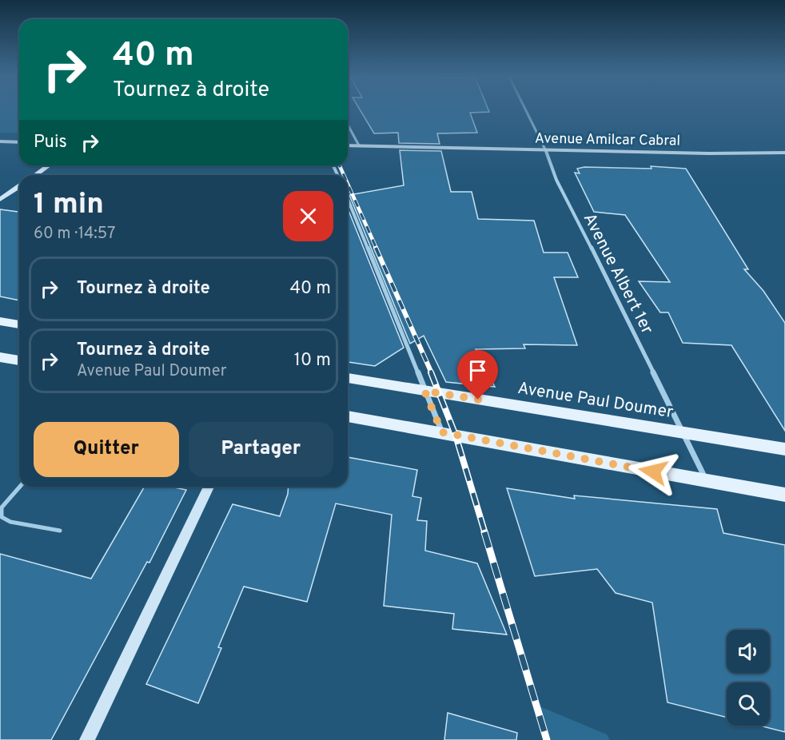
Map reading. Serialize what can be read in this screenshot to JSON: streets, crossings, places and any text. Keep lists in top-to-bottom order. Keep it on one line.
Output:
{"streets":{"main road":["Avenue Amilcar Cabral","Avenue Paul Doumer"],"street":["Avenue Albert 1er"]},"crossings":[["Avenue Amilcar Cabral","Avenue Albert 1er"],["Avenue Albert 1er","Avenue Paul Doumer"]],"page":{"turn":["40 m","Tournez à droite"],"then":"Puis","heading":["1 min","60 m · 14:57"],"list":[{"name":"Tournez à droite","value":"40 m"},{"name":"Tournez à droite","note":"Avenue Paul Doumer","value":"10 m"}],"buttons":["Quitter","Partager"]}}
